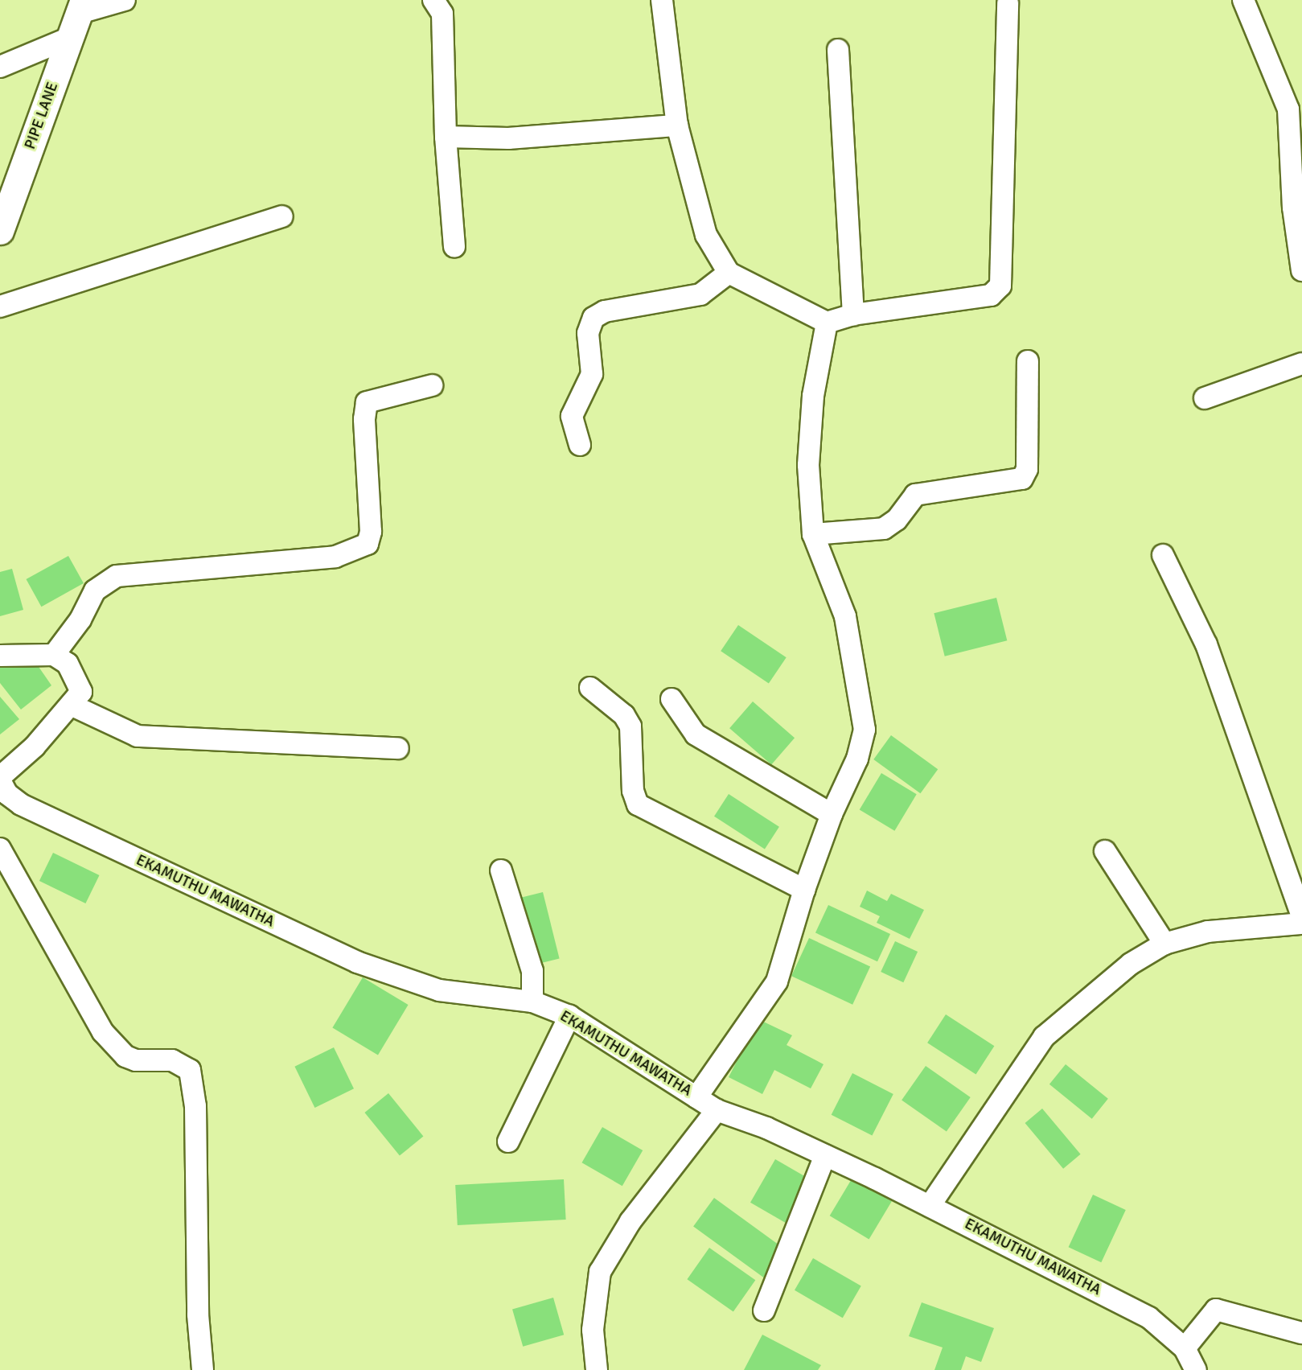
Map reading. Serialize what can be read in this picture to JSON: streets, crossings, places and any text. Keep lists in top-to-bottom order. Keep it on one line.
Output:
{"streets":{"street":["PIPE LANE","EKAMUTHU MAWATHA"]}}
